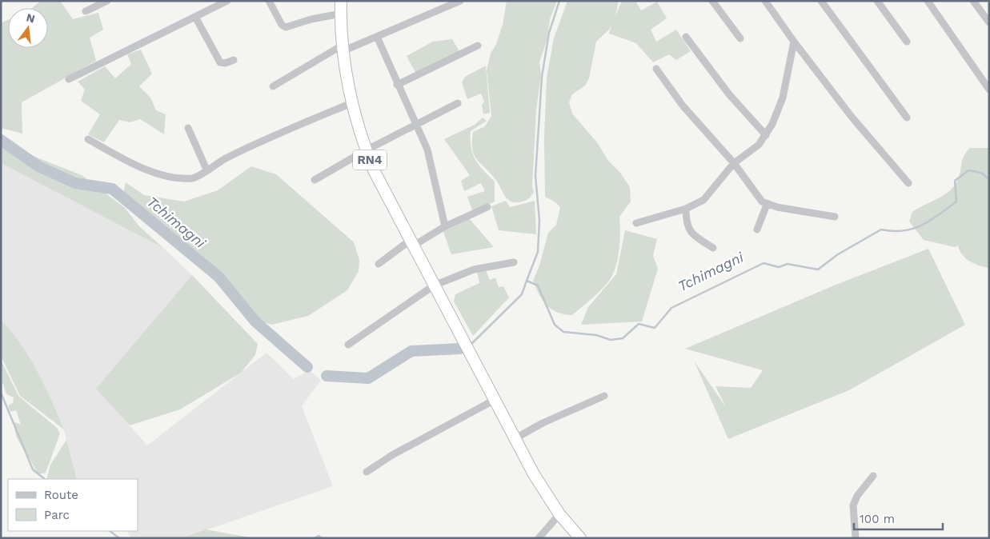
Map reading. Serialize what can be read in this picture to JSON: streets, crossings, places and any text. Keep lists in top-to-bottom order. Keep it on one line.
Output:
{"streets":{"highway":["RN4"]},"water":["Tchimagni"],"legend":["Route","Parc"],"scale_bar":"100 m","north":"top"}
